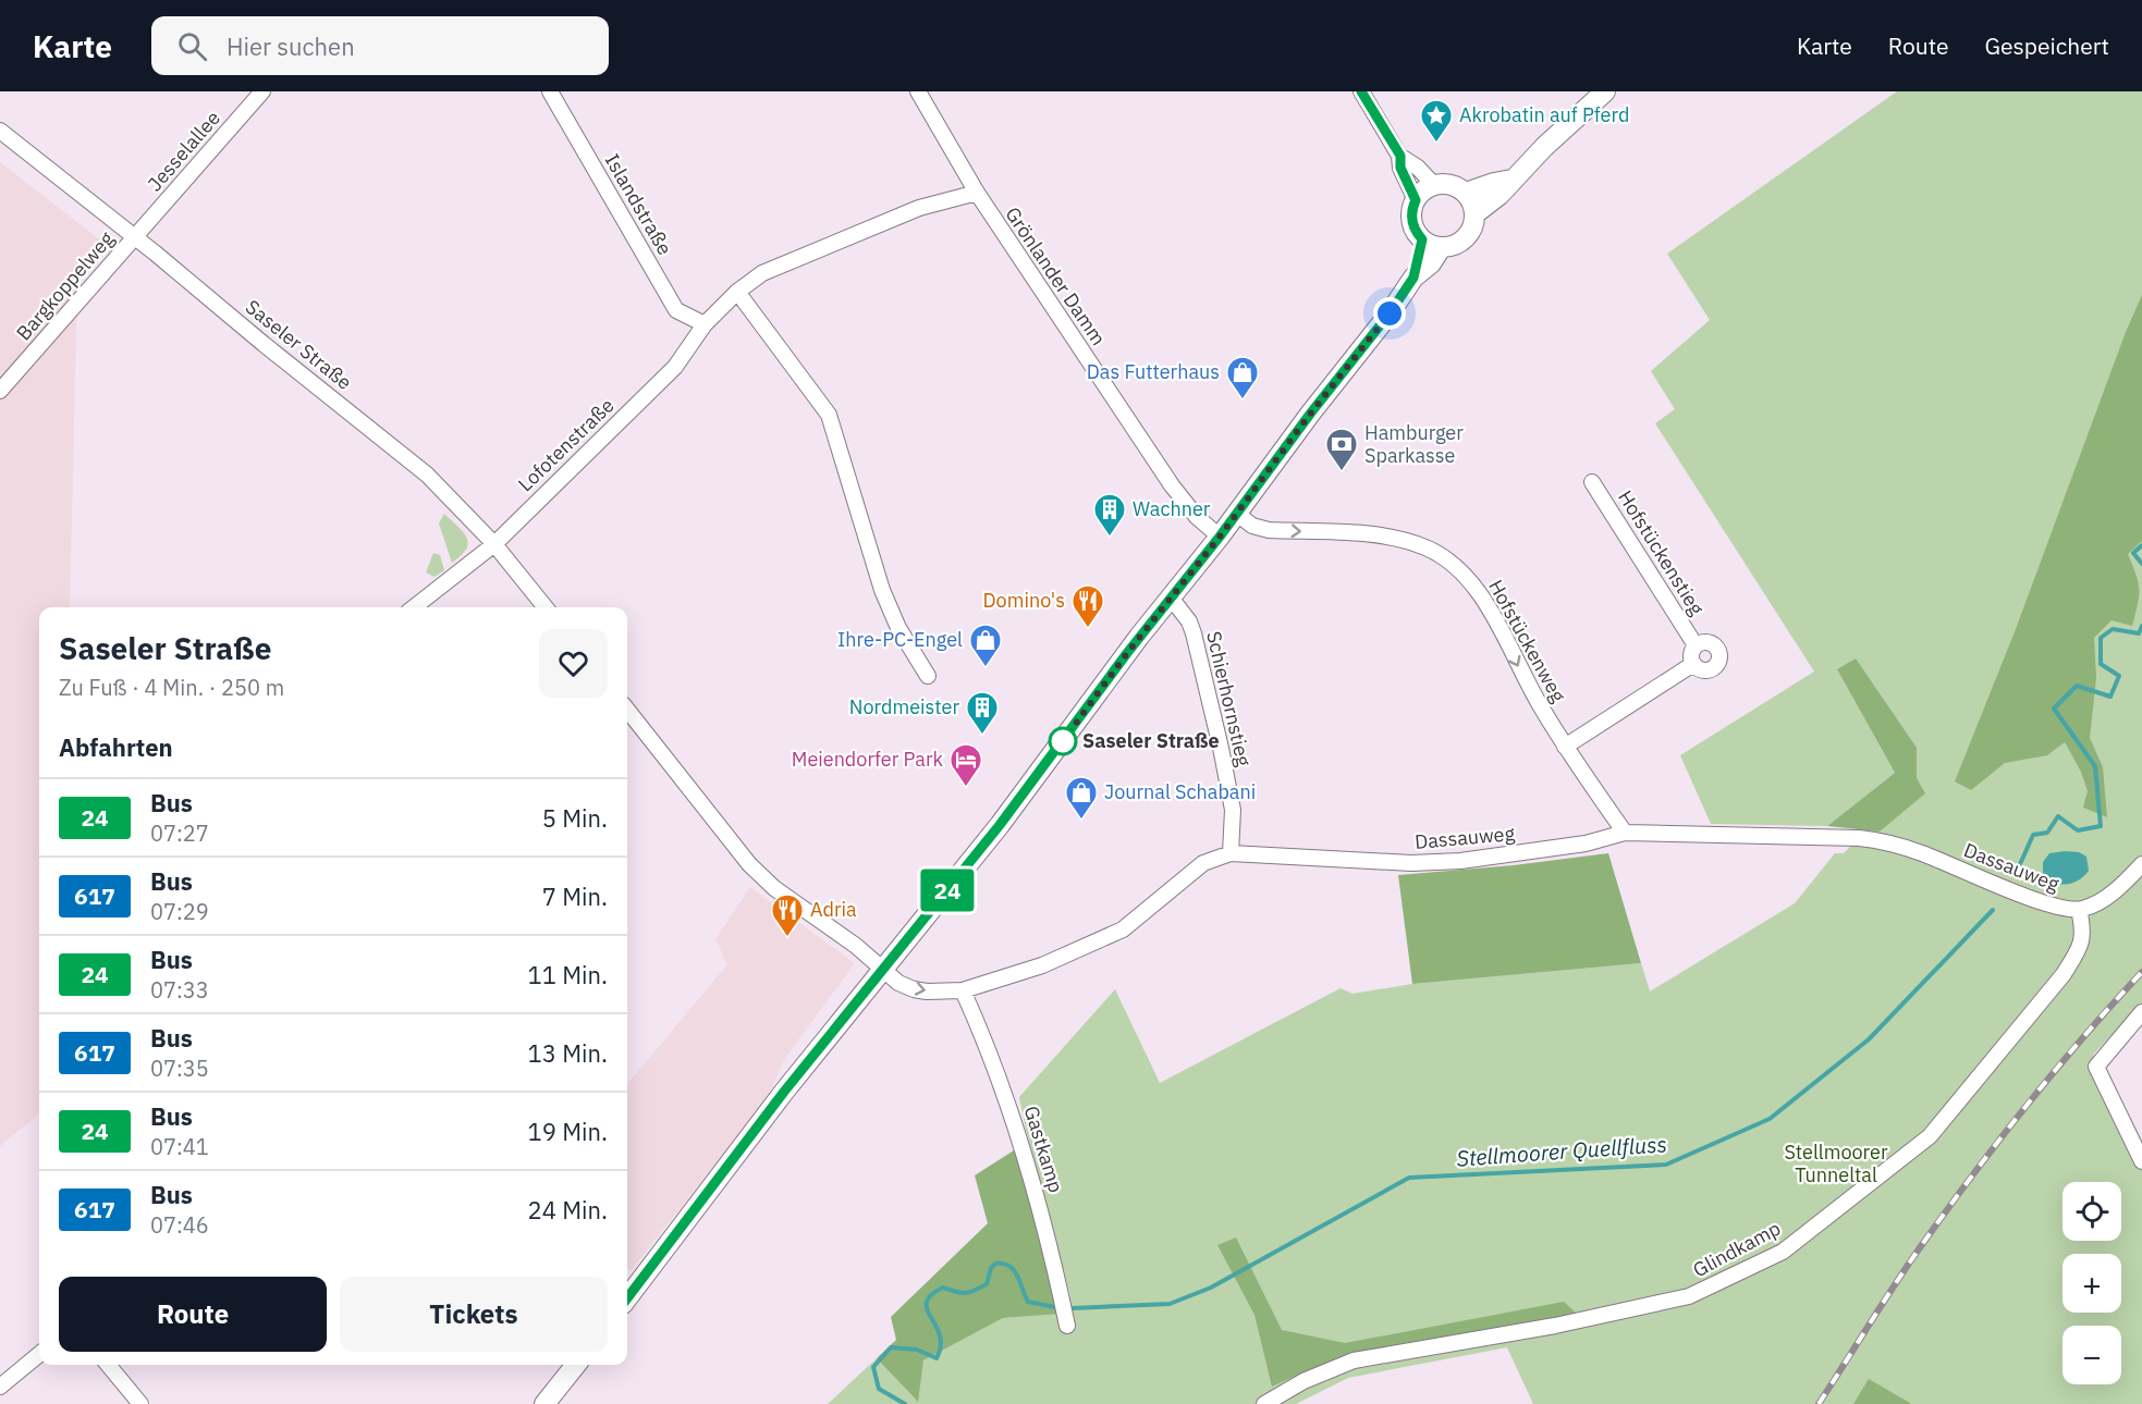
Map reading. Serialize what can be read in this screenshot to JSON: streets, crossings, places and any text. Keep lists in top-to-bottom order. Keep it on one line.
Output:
{"streets":{"street":["Jesselallee","Islandstraße","Grönlander Damm","Bargkoppelweg","Saseler Straße","Lofotenstraße","Hofstückenstieg","Hofstückenweg","Schierhornstieg","Dassauweg","Gastkamp","Glindkamp"]},"crossings":[["Jesselallee","Bargkoppelweg"],["Jesselallee","Saseler Straße"],["Islandstraße","Lofotenstraße"],["Grönlander Damm","Lofotenstraße"],["Bargkoppelweg","Saseler Straße"],["Saseler Straße","Lofotenstraße"],["Hofstückenstieg","Hofstückenweg"],["Hofstückenweg","Dassauweg"],["Schierhornstieg","Dassauweg"],["Dassauweg","Gastkamp"],["Dassauweg","Glindkamp"]],"one_way":["Hofstückenweg"],"water":["Stellmoorer Quellfluss"],"parks":["Stellmoorer Tunneltal"],"places":{"place":["Akrobatin auf Pferd"],"shop":["Das Futterhaus","Ihre-PC-Engel","Journal Schabani"],"bank":["Hamburger Sparkasse"],"building":["Wachner","Nordmeister"],"restaurant":["Domino's","Adria"],"other":["Saseler Straße"],"hotel":["Meiendorfer Park"]},"lines":["bus line 24"],"page":{"header":"Karte","search":"Hier suchen","nav":["Karte","Route","Gespeichert"],"on_map":"24","heading":[["Saseler Straße","Zu Fuß · 4 Min. · 250 m"],"Abfahrten"],"list":[{"mark":"24","name":"Bus","note":"07:27","value":"5 Min."},{"mark":"617","name":"Bus","note":"07:29","value":"7 Min."},{"mark":"24","name":"Bus","note":"07:33","value":"11 Min."},{"mark":"617","name":"Bus","note":"07:35","value":"13 Min."},{"mark":"24","name":"Bus","note":"07:41","value":"19 Min."},{"mark":"617","name":"Bus","note":"07:46","value":"24 Min."}],"map_buttons":["+","−"],"buttons":["Route","Tickets"]}}
